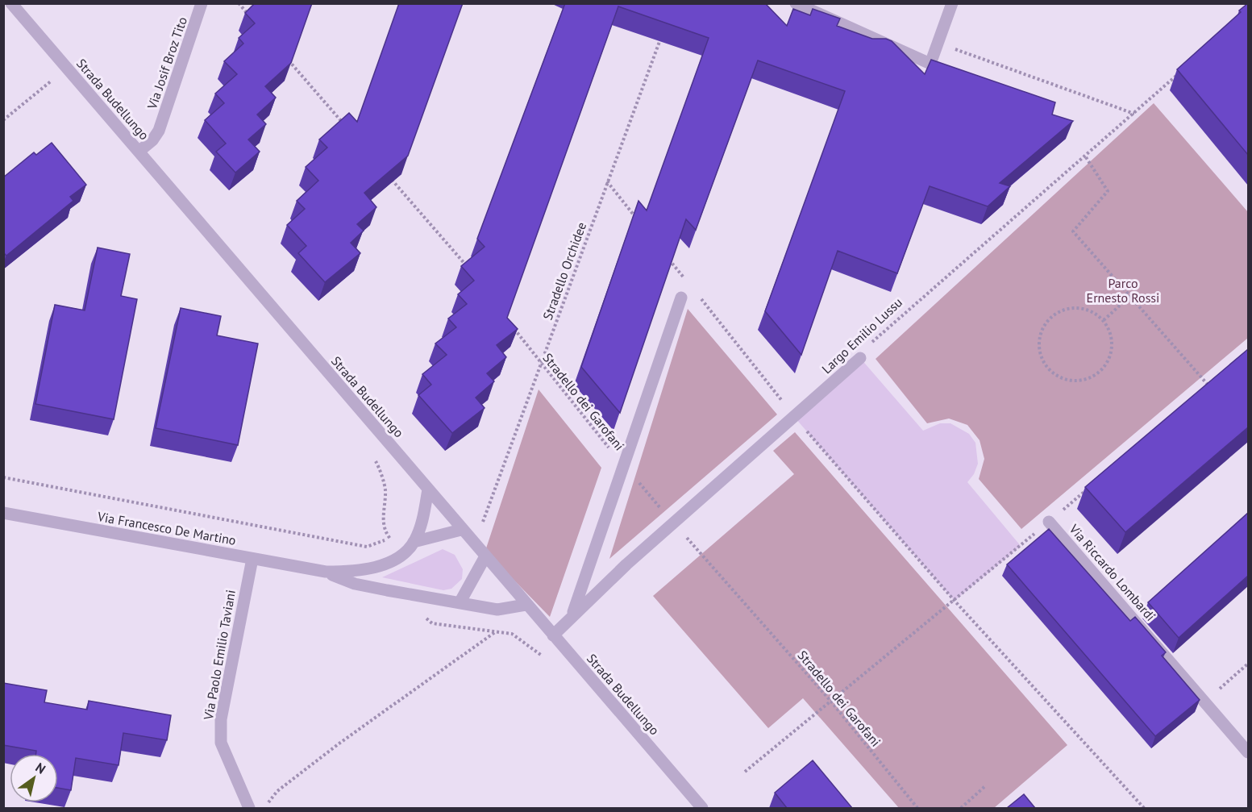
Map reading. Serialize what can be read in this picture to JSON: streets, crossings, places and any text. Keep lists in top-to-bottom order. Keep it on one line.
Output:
{"streets":{"street":["Via Josif Broz Tito","Strada Budellungo","Largo Emilio Lussu","Via Francesco De Martino","Via Riccardo Lombardi","Via Paolo Emilio Taviani"],"path":["Stradello Orchidee","Stradello dei Garofani"]},"crossings":[["Via Josif Broz Tito","Strada Budellungo"],["Strada Budellungo","Stradello Orchidee"],["Strada Budellungo","Largo Emilio Lussu"],["Strada Budellungo","Via Francesco De Martino"],["Stradello Orchidee","Stradello dei Garofani"],["Largo Emilio Lussu","Stradello dei Garofani"],["Via Francesco De Martino","Via Paolo Emilio Taviani"]],"parks":["Parco Ernesto Rossi"],"north":"top right"}
